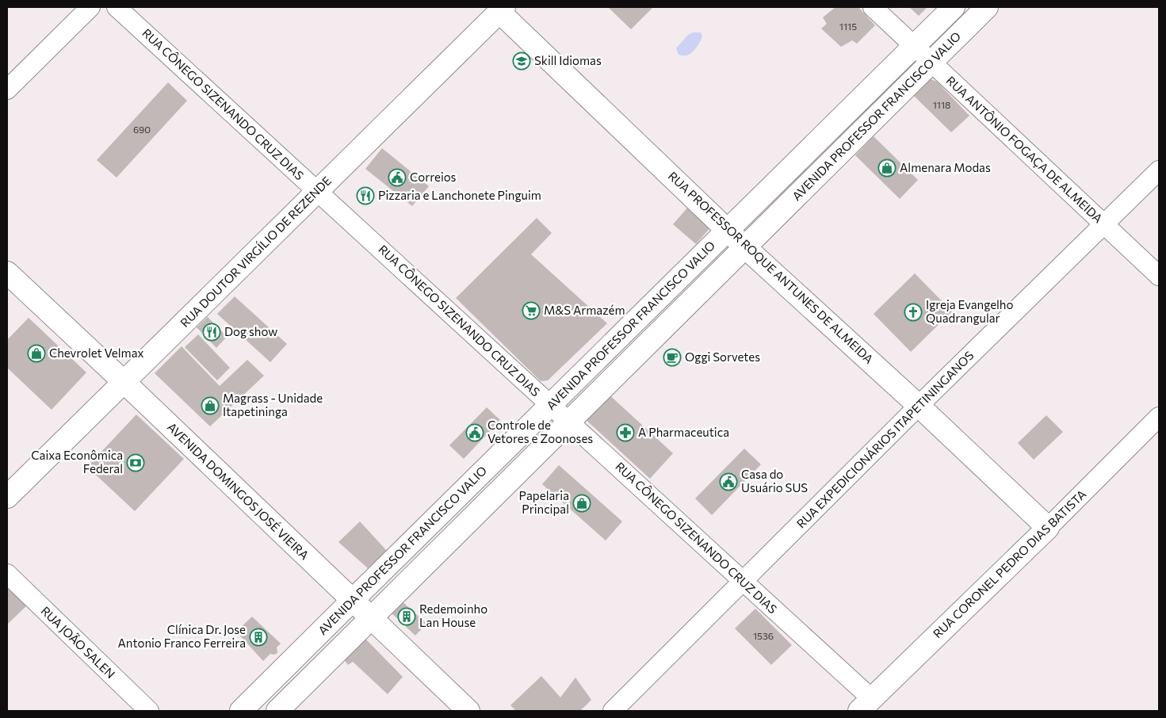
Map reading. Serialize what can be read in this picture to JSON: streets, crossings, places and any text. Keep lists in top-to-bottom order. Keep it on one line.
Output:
{"streets":{"main road":["AVENIDA PROFESSOR FRANCISCO VALIO","RUA DOUTOR VIRGÍLIO DE REZENDE","RUA PROFESSOR ROQUE ANTUNES DE ALMEIDA","AVENIDA DOMINGOS JOSÉ VIEIRA","RUA CORONEL PEDRO DIAS BATISTA"],"street":["RUA CÔNEGO SIZENANDO CRUZ DIAS","RUA ANTÔNIO FOGAÇA DE ALMEIDA","RUA EXPEDICIONÁRIOS ITAPETININGANOS","RUA JOÃO SALEN"]},"crossings":[["RUA CÔNEGO SIZENANDO CRUZ DIAS","AVENIDA PROFESSOR FRANCISCO VALIO"],["RUA CÔNEGO SIZENANDO CRUZ DIAS","RUA DOUTOR VIRGÍLIO DE REZENDE"],["RUA CÔNEGO SIZENANDO CRUZ DIAS","RUA EXPEDICIONÁRIOS ITAPETININGANOS"],["RUA CÔNEGO SIZENANDO CRUZ DIAS","RUA CORONEL PEDRO DIAS BATISTA"],["AVENIDA PROFESSOR FRANCISCO VALIO","RUA ANTÔNIO FOGAÇA DE ALMEIDA"],["AVENIDA PROFESSOR FRANCISCO VALIO","RUA PROFESSOR ROQUE ANTUNES DE ALMEIDA"],["AVENIDA PROFESSOR FRANCISCO VALIO","AVENIDA DOMINGOS JOSÉ VIEIRA"],["RUA ANTÔNIO FOGAÇA DE ALMEIDA","RUA EXPEDICIONÁRIOS ITAPETININGANOS"],["RUA DOUTOR VIRGÍLIO DE REZENDE","RUA PROFESSOR ROQUE ANTUNES DE ALMEIDA"],["RUA DOUTOR VIRGÍLIO DE REZENDE","AVENIDA DOMINGOS JOSÉ VIEIRA"],["RUA PROFESSOR ROQUE ANTUNES DE ALMEIDA","RUA EXPEDICIONÁRIOS ITAPETININGANOS"],["RUA PROFESSOR ROQUE ANTUNES DE ALMEIDA","RUA CORONEL PEDRO DIAS BATISTA"]],"places":{"school or university":["Skill Idiomas"],"shop":["Almenara Modas","Chevrolet Velmax","Magrass - Unidade Itapetininga","Papelaria Principal"],"public building":["Correios","Controle de Vetores e Zoonoses","Casa do Usuário SUS"],"restaurant":["Pizzaria e Lanchonete Pinguim","Dog show"],"supermarket":["M&S Armazém"],"church":["Igreja Evangelho Quadrangular"],"cafe":["Oggi Sorvetes"],"pharmacy":["A Pharmaceutica"],"bank":["Caixa Econômica Federal"],"building":["Redemoinho Lan House","Clínica Dr. Jose Antonio Franco Ferreira"]},"house_numbers":["1115","1118","690","1536"]}
